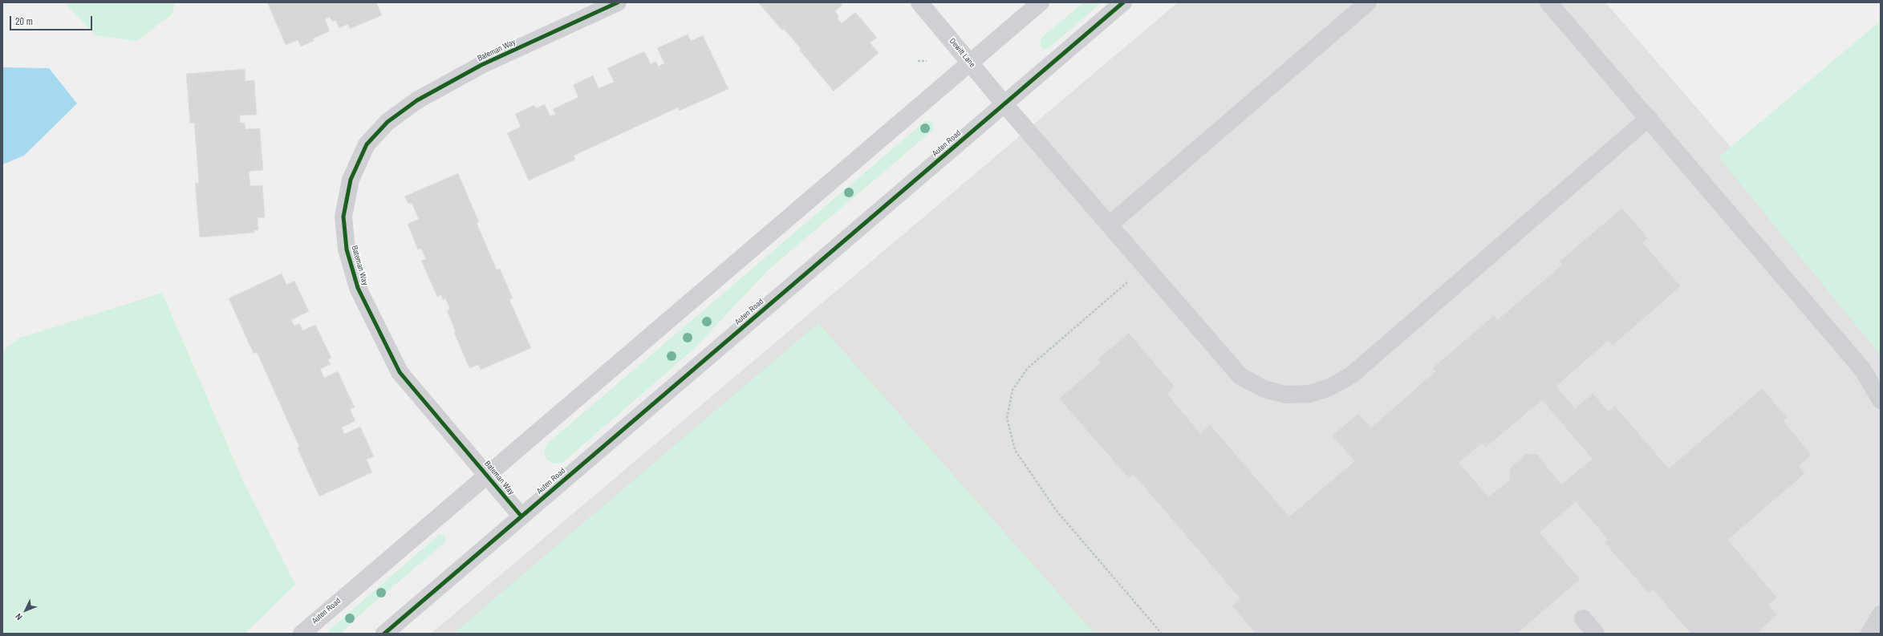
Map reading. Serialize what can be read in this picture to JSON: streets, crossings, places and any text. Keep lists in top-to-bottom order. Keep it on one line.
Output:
{"streets":{"street":["Bateman Way","Dewitt Lane","Auten Road"]},"crossings":[["Bateman Way","Auten Road"],["Dewitt Lane","Auten Road"]],"scale_bar":"20 m","north":"bottom left"}
